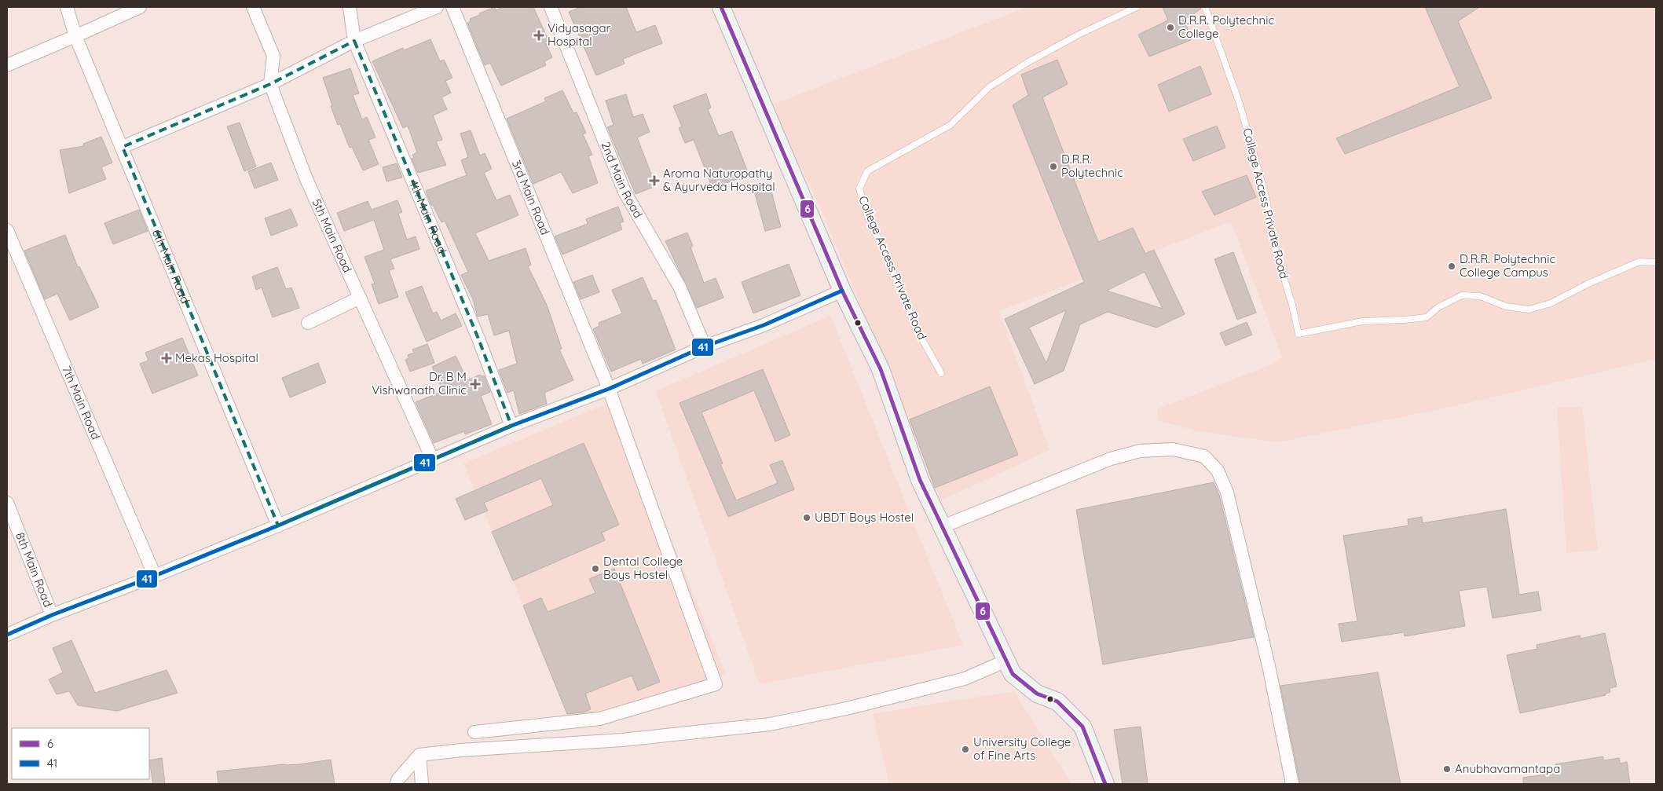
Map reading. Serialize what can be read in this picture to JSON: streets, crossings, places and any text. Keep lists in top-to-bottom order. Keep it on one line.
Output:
{"streets":{"street":["2nd Main Road","3rd Main Road","4th Main Road","5th Main Road","6th Main Road","7th Main Road","8th Main Road"],"lane":["College Access Private Road"]},"places":{"other":["D.R.R. Polytechnic College","D.R.R. Polytechnic","D.R.R. Polytechnic College Campus","UBDT Boys Hostel","Dental College Boys Hostel","University College of Fine Arts","Anubhavamantapa"],"health":["Vidyasagar Hospital","Aroma Naturopathy & Ayurveda Hospital","Mekas Hospital","Dr. B M Vishwanath Clinic"]},"lines":["transit line 6","transit line 41"],"legend":["6","41"]}
